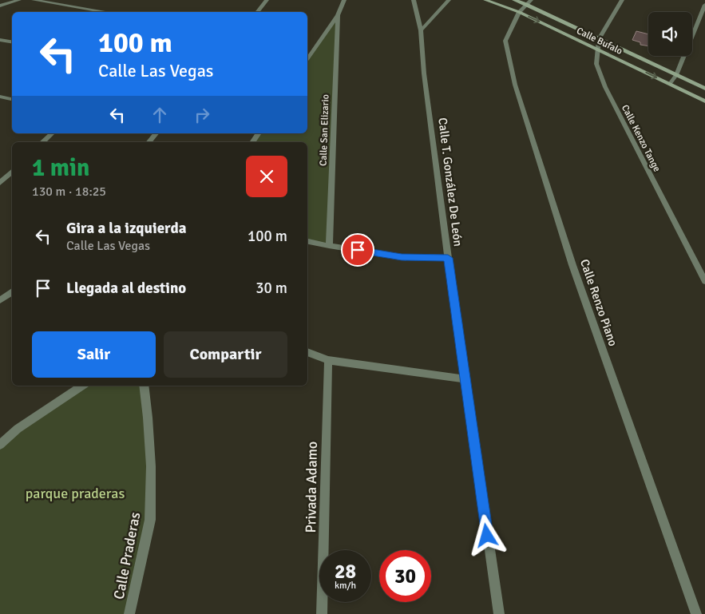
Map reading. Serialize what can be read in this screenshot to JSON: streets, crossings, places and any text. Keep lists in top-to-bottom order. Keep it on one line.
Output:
{"streets":{"main road":["Calle Bufalo"],"street":["Calle San Elizario","Calle Kenzo Tange","Calle T. González De León","Calle Renzo Piano","Privada Adamo","Calle Praderas"]},"crossings":[["Calle Bufalo","Calle Kenzo Tange"],["Calle Bufalo","Calle Renzo Piano"]],"parks":["parque praderas"],"page":{"turn":["100 m","Calle Las Vegas"],"heading":["1 min","130 m · 18:25"],"list":[{"name":"Gira a la izquierda","note":"Calle Las Vegas","value":"100 m"},{"name":"Llegada al destino","value":"30 m"}],"buttons":["Salir","Compartir"],"speed":"28 km/h","limit":"30"}}
